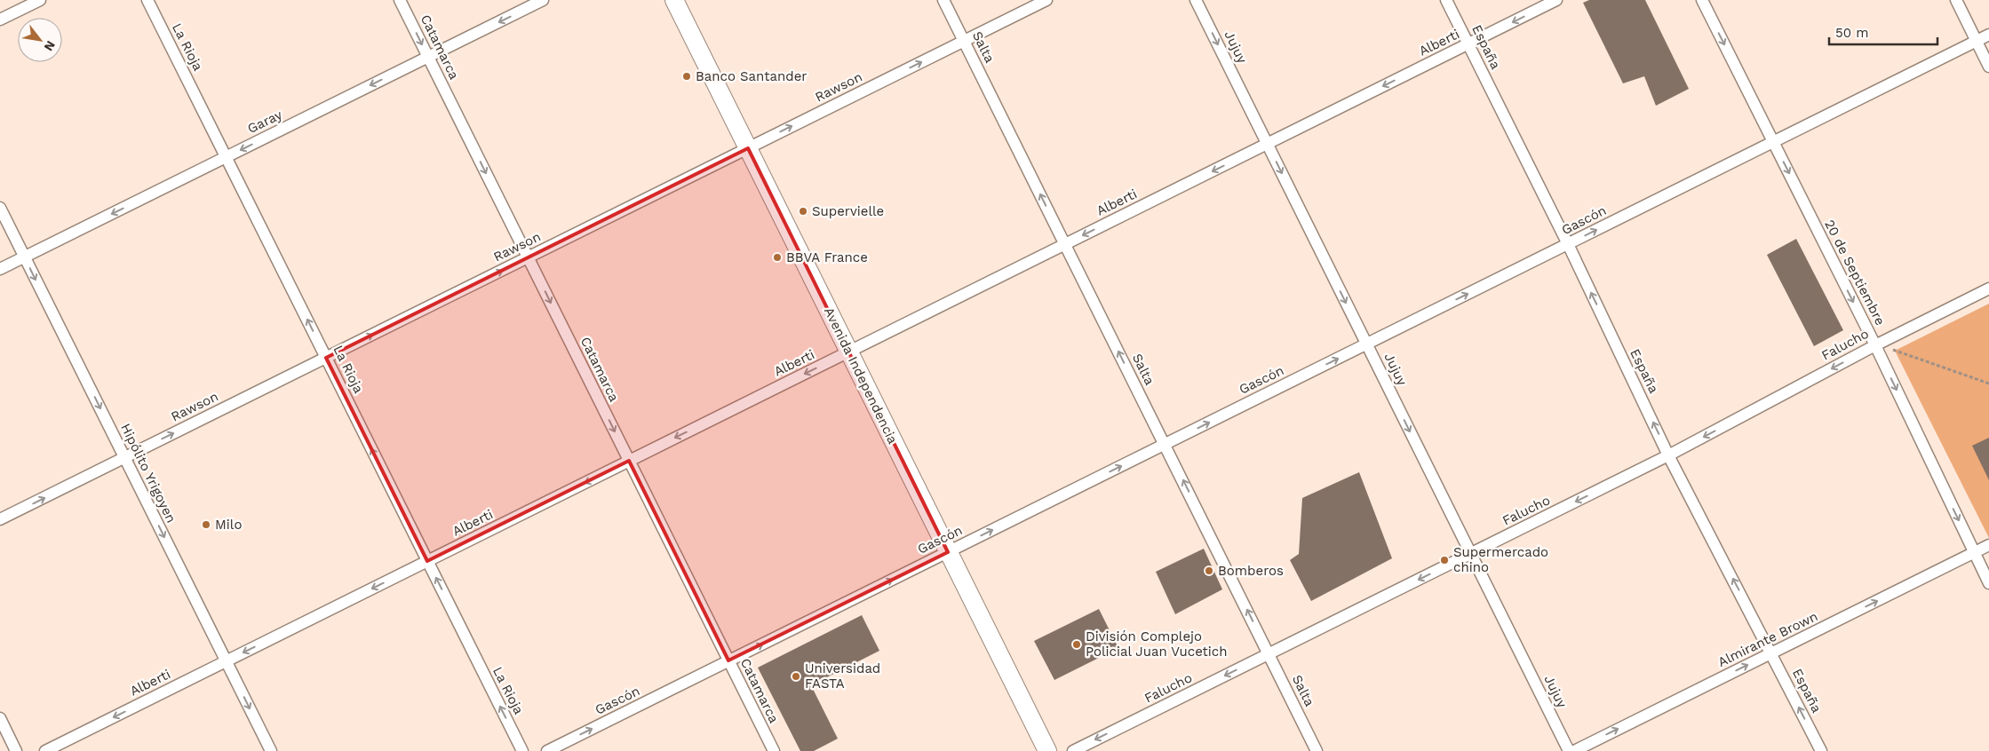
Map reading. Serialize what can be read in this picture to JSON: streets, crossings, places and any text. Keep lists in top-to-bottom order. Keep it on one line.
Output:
{"streets":{"main road":["Avenida Independencia"],"street":["Alberti","La Rioja","Catamarca","Salta","Jujuy","España","Rawson","Garay","Gascón","20 de Septiembre","Falucho","Hipólito Yrigoyen","Almirante Brown"]},"crossings":[["Alberti","La Rioja"],["Alberti","Catamarca"],["Alberti","Salta"],["Alberti","Jujuy"],["Alberti","España"],["Alberti","Avenida Independencia"],["Alberti","Hipólito Yrigoyen"],["La Rioja","Rawson"],["La Rioja","Garay"],["Catamarca","Rawson"],["Catamarca","Garay"],["Catamarca","Gascón"],["Salta","Rawson"],["Salta","Gascón"],["Salta","Falucho"],["Jujuy","Gascón"],["Jujuy","Falucho"],["España","Gascón"],["España","Falucho"],["España","Almirante Brown"],["Rawson","Avenida Independencia"],["Rawson","Hipólito Yrigoyen"],["Garay","Hipólito Yrigoyen"],["Gascón","20 de Septiembre"],["Gascón","Avenida Independencia"],["20 de Septiembre","Falucho"],["20 de Septiembre","Almirante Brown"]],"one_way":["Alberti","La Rioja","Catamarca","Salta","Jujuy","España","Rawson","Garay","Gascón","20 de Septiembre","Falucho","Hipólito Yrigoyen","Almirante Brown"],"places":["Banco Santander","Supervielle","BBVA France","Milo","Supermercado chino","Bomberos","División Complejo Policial Juan Vucetich","Universidad FASTA"],"scale_bar":"50 m","north":"bottom right"}
